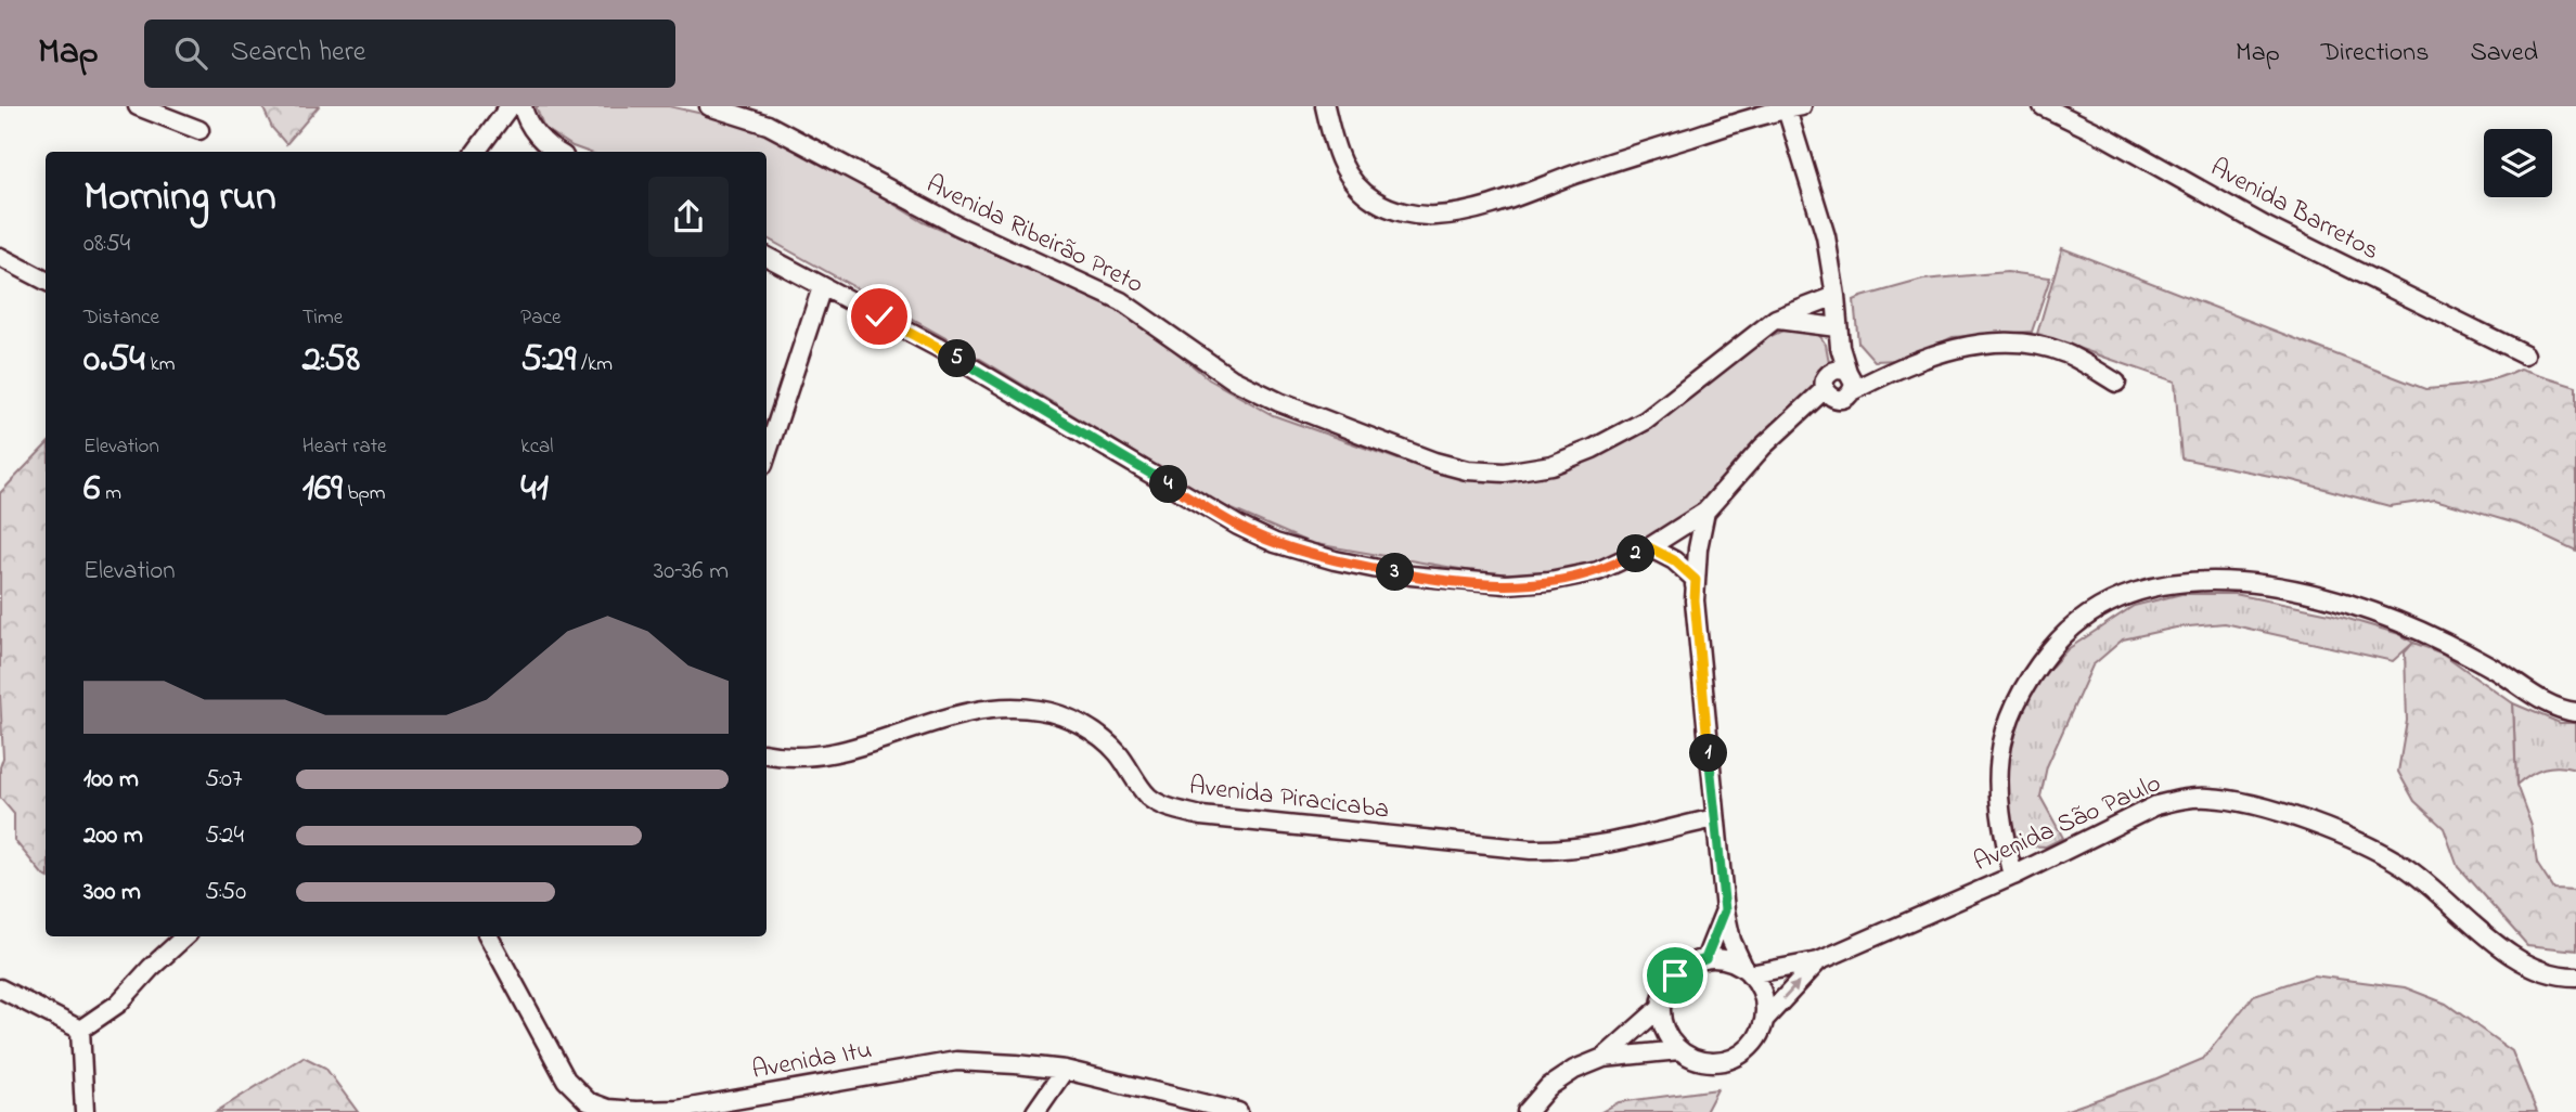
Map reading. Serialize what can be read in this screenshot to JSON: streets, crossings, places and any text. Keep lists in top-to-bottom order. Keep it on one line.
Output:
{"streets":{"street":["Avenida Barretos","Avenida Ribeirão Preto","Avenida Piracicaba","Avenida São Paulo","Avenida Itu"]},"page":{"header":"Map","search":"Search here","nav":["Map","Directions","Saved"],"heading":["Morning run","08:54"],"stats":[["Distance","0.54 km"],["Time","2:58"],["Pace","5:29 /km"],["Elevation","6 m"],["Heart rate","169 bpm"],["kcal","41"]],"pins":["5","4","2","3","1"],"chart":["Elevation","30–36 m"],"list":[{"name":"100 m","note":"5:07"},{"name":"200 m","note":"5:24"},{"name":"300 m","note":"5:50"}]}}
